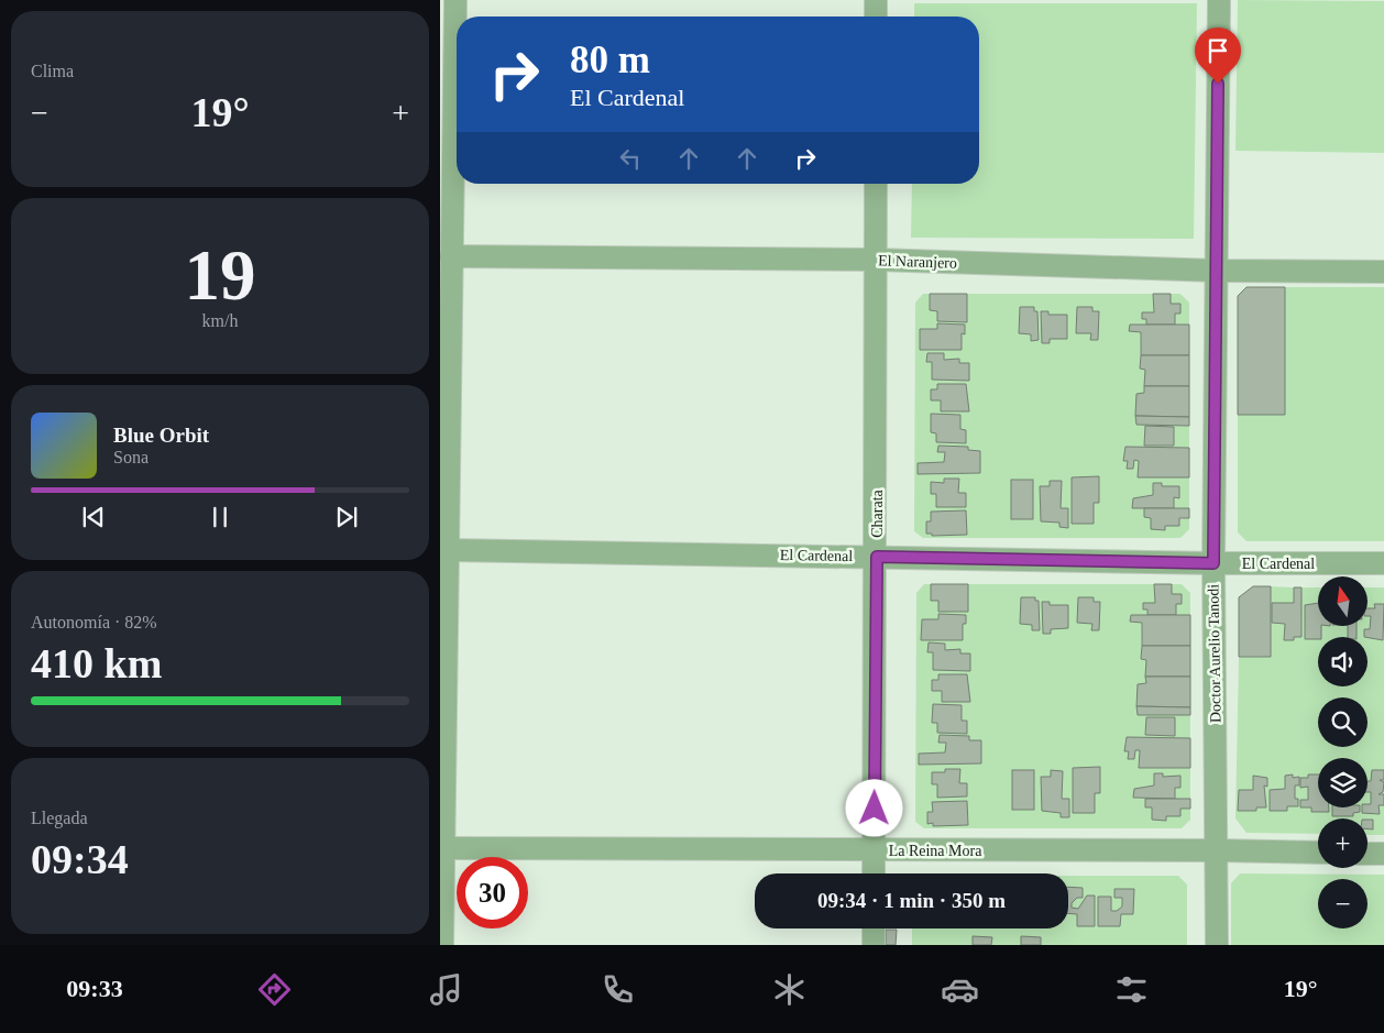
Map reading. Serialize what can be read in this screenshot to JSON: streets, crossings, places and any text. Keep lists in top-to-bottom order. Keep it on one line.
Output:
{"streets":{"street":["El Naranjero","Charata","El Cardenal","Doctor Aurelio Tanodi","La Reina Mora"]},"crossings":[["El Naranjero","Charata"],["El Naranjero","Doctor Aurelio Tanodi"],["Charata","El Cardenal"],["Charata","La Reina Mora"],["El Cardenal","Doctor Aurelio Tanodi"],["Doctor Aurelio Tanodi","La Reina Mora"]],"north":"top","page":{"tile":["Clima",["19","km/h"],["Autonomía · 82%","410 km"],["Llegada","09:34"]],"turn":["80 m","El Cardenal"],"heat":["−","19°","+"],"song":["Blue Orbit","Sona"],"map_buttons":["+","−"],"limit":"30","trip":"09:34 · 1 min · 350 m","tabs":["09:33","19°"]}}
